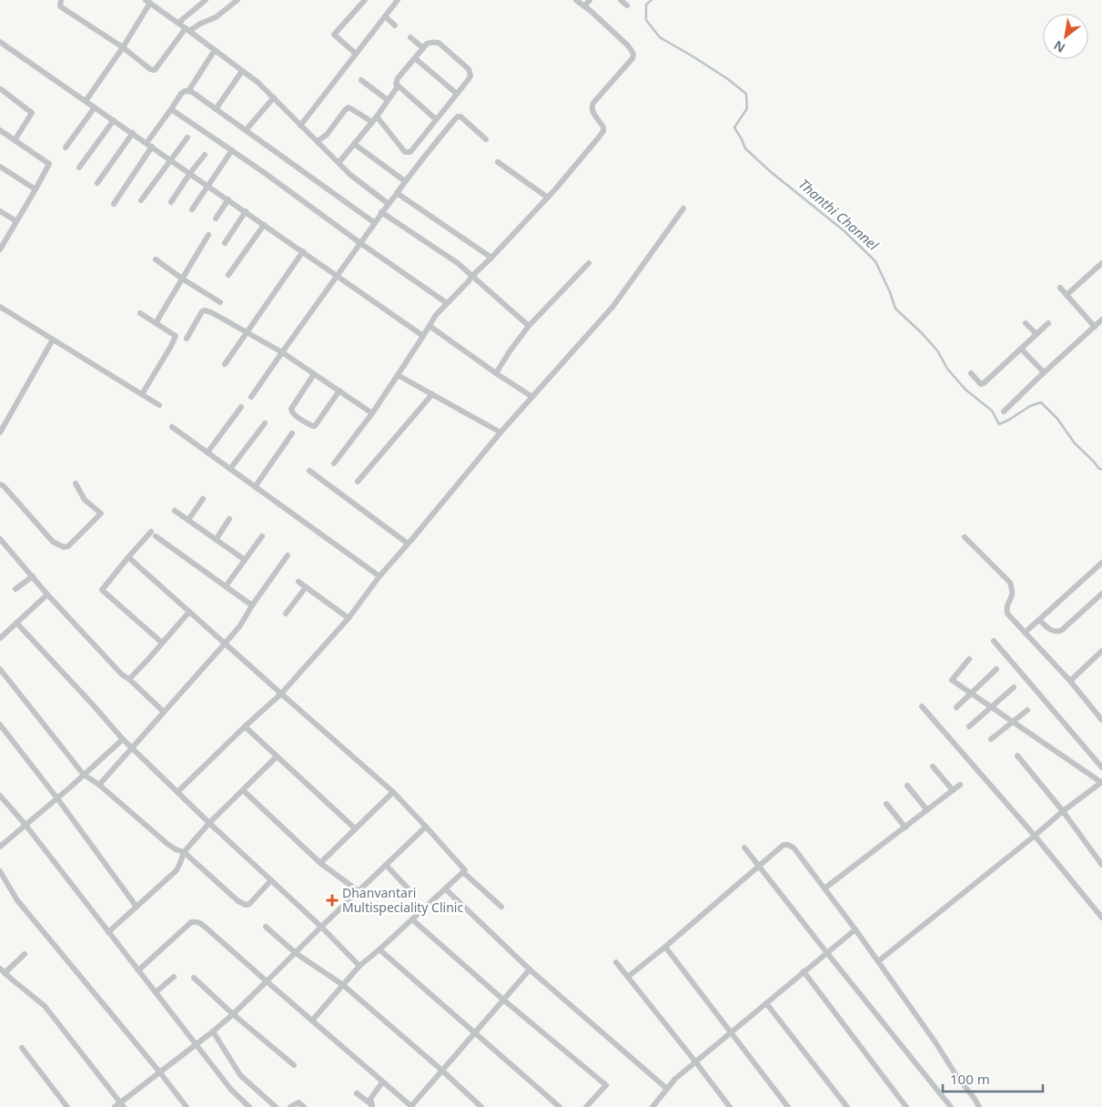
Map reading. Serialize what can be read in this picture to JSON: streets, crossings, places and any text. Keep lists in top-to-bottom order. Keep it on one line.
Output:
{"water":["Thanthi Channel"],"places":{"health":["Dhanvantari Multispeciality Clinic"]},"scale_bar":"100 m","north":"bottom left"}
